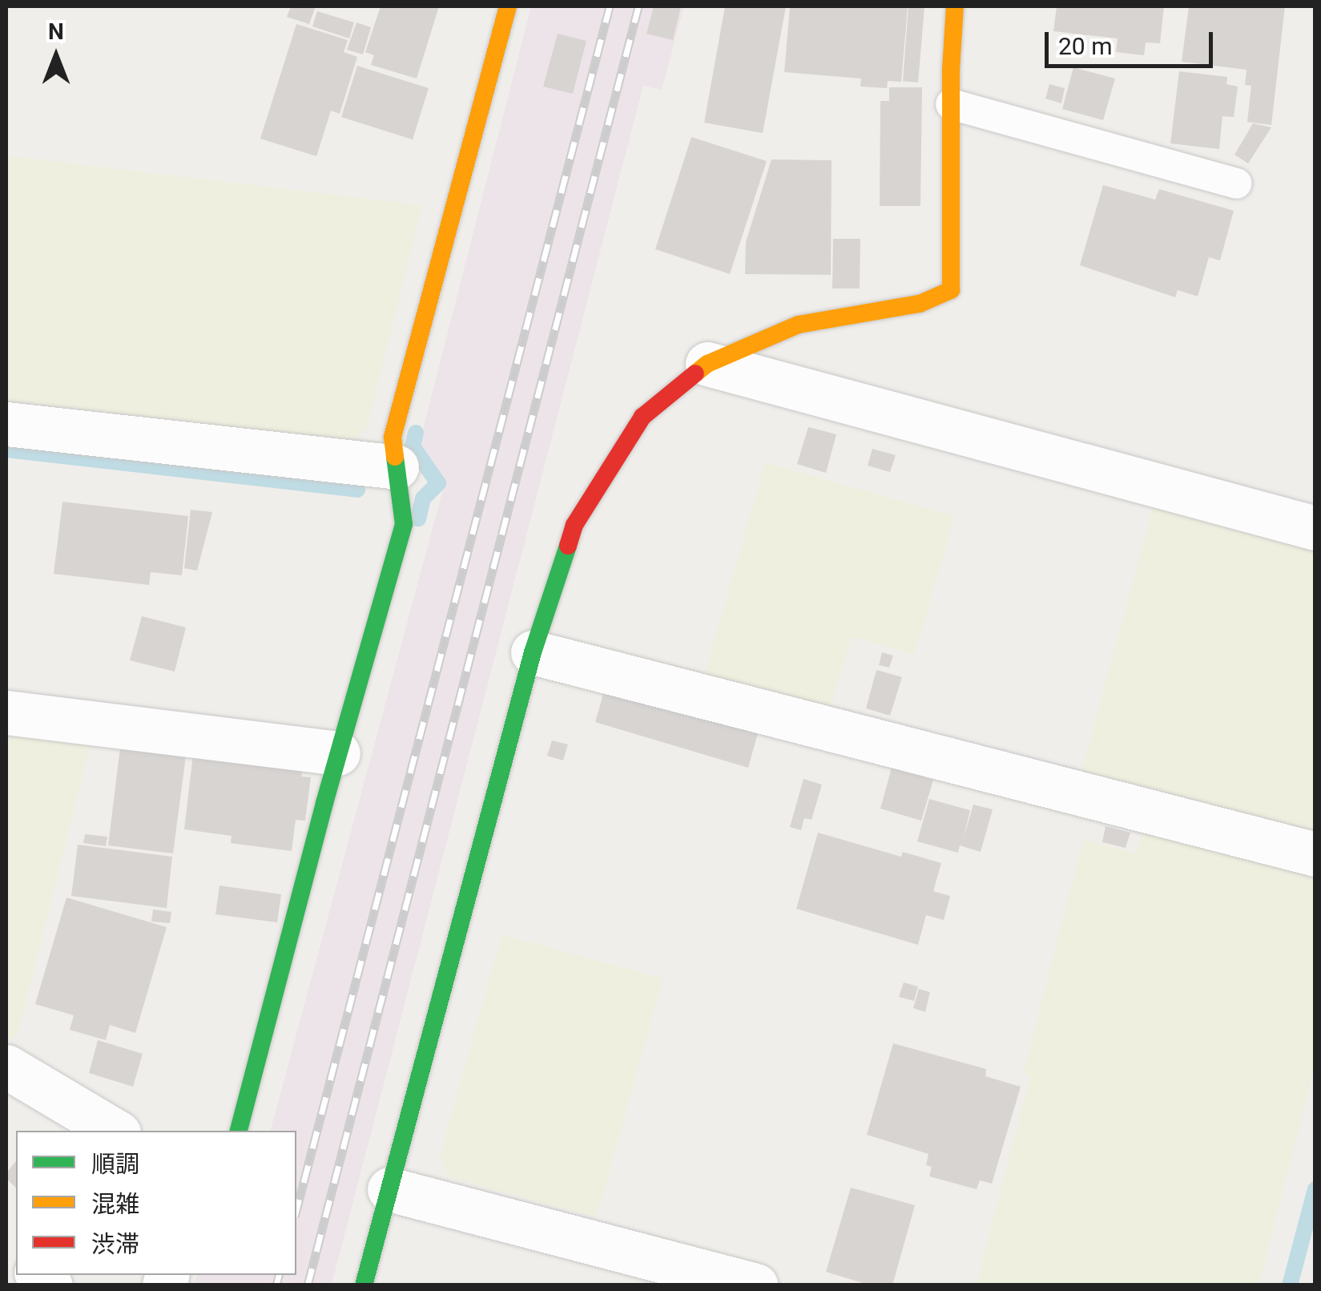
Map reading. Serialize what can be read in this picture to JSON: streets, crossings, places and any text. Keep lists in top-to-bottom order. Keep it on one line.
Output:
{"legend":["順調","混雑","渋滞"],"scale_bar":"20 m","north":"top"}
